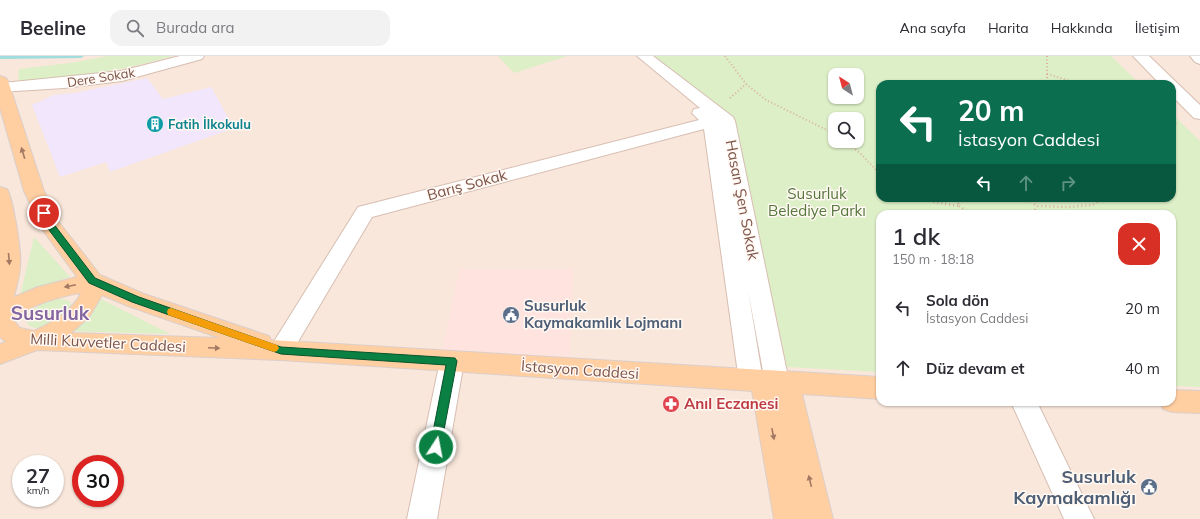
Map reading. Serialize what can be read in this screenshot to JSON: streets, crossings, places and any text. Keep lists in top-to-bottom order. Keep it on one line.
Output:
{"streets":{"main road":["Milli Kuvvetler Caddesi","İstasyon Caddesi"],"street":["Dere Sokak","Barış Sokak","Hasan Şen Sokak"]},"crossings":[["Barış Sokak","Hasan Şen Sokak"],["Barış Sokak","Milli Kuvvetler Caddesi"],["Barış Sokak","İstasyon Caddesi"],["Hasan Şen Sokak","İstasyon Caddesi"],["Milli Kuvvetler Caddesi","İstasyon Caddesi"]],"districts":["Susurluk"],"parks":["Susurluk Belediye Parkı"],"places":{"building":["Fatih İlkokulu"],"public building":["Susurluk Kaymakamlık Lojmanı","Susurluk Kaymakamlığı"],"pharmacy":["Anıl Eczanesi"]},"north":"top left","page":{"header":"Beeline","search":"Burada ara","nav":["Ana sayfa","Harita","Hakkında","İletişim"],"turn":["20 m","İstasyon Caddesi"],"heading":["1 dk","150 m · 18:18"],"list":[{"name":"Sola dön","note":"İstasyon Caddesi","value":"20 m"},{"name":"Düz devam et","value":"40 m"}],"speed":"27 km/h","limit":"30"}}
